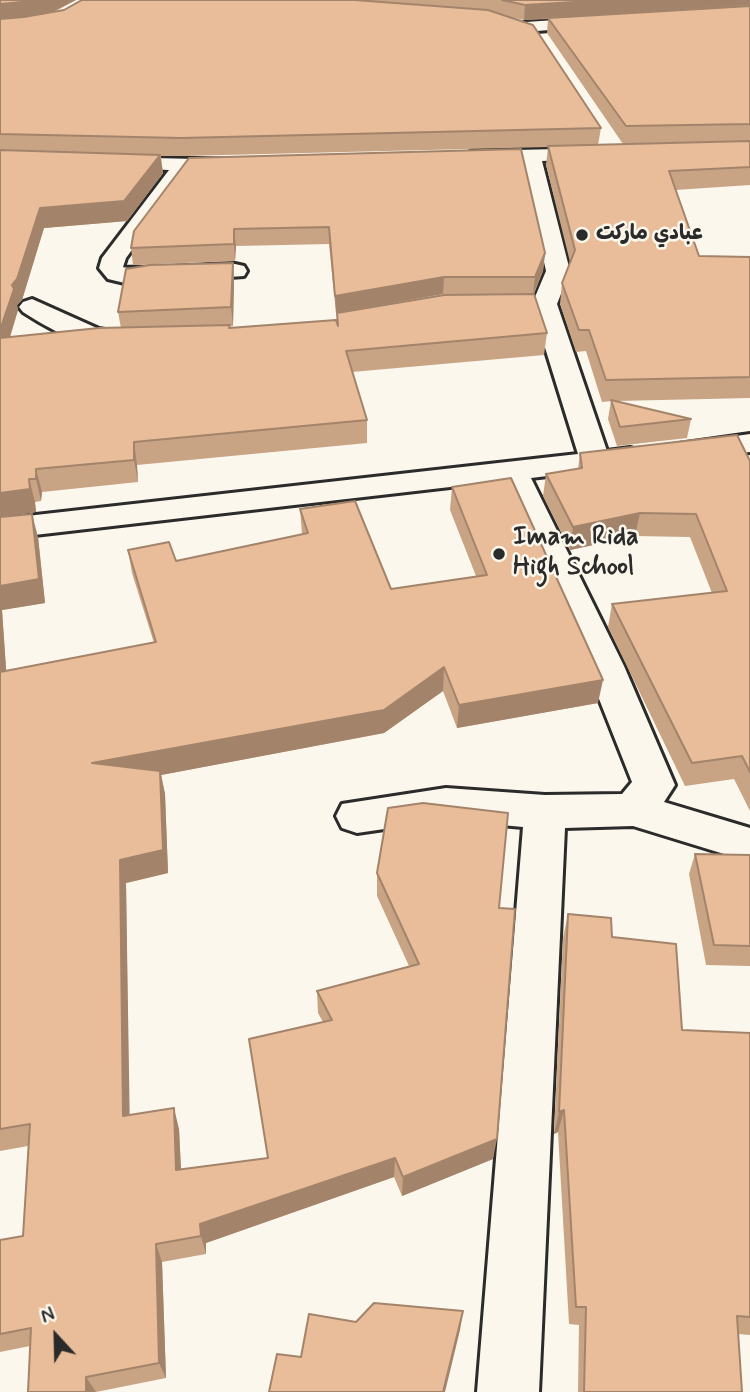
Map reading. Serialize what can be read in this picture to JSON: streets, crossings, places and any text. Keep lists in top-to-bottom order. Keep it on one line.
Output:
{"places":["عبادي ماركت","Imam Rida High School"],"north":"top"}
